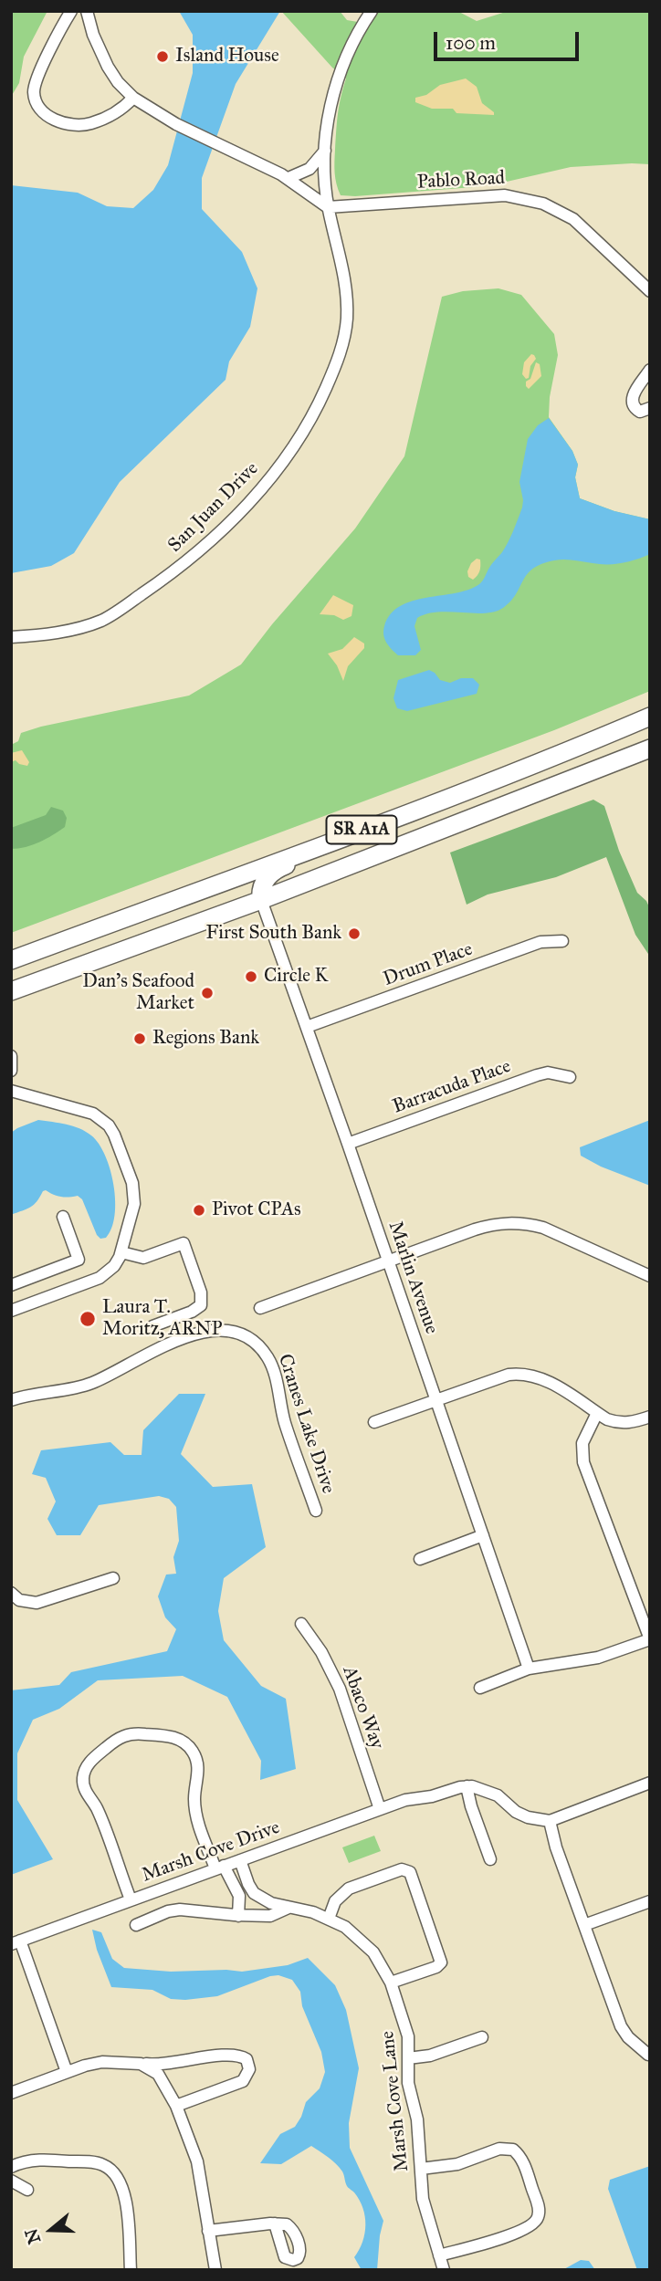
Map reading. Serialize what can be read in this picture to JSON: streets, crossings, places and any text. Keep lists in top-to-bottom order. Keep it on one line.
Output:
{"streets":{"main road":["SR A1A"],"street":["Pablo Road","San Juan Drive","Drum Place","Barracuda Place","Marlin Avenue","Cranes Lake Drive","Abaco Way","Marsh Cove Drive","Marsh Cove Lane"]},"crossings":[["Pablo Road","San Juan Drive"],["SR A1A","Marlin Avenue"],["Drum Place","Marlin Avenue"],["Barracuda Place","Marlin Avenue"],["Abaco Way","Marsh Cove Drive"]],"places":["Island House","First South Bank","Circle K","Dan's Seafood Market","Regions Bank","Pivot CPAs","Laura T. Moritz, ARNP"],"scale_bar":"100 m","north":"left"}
